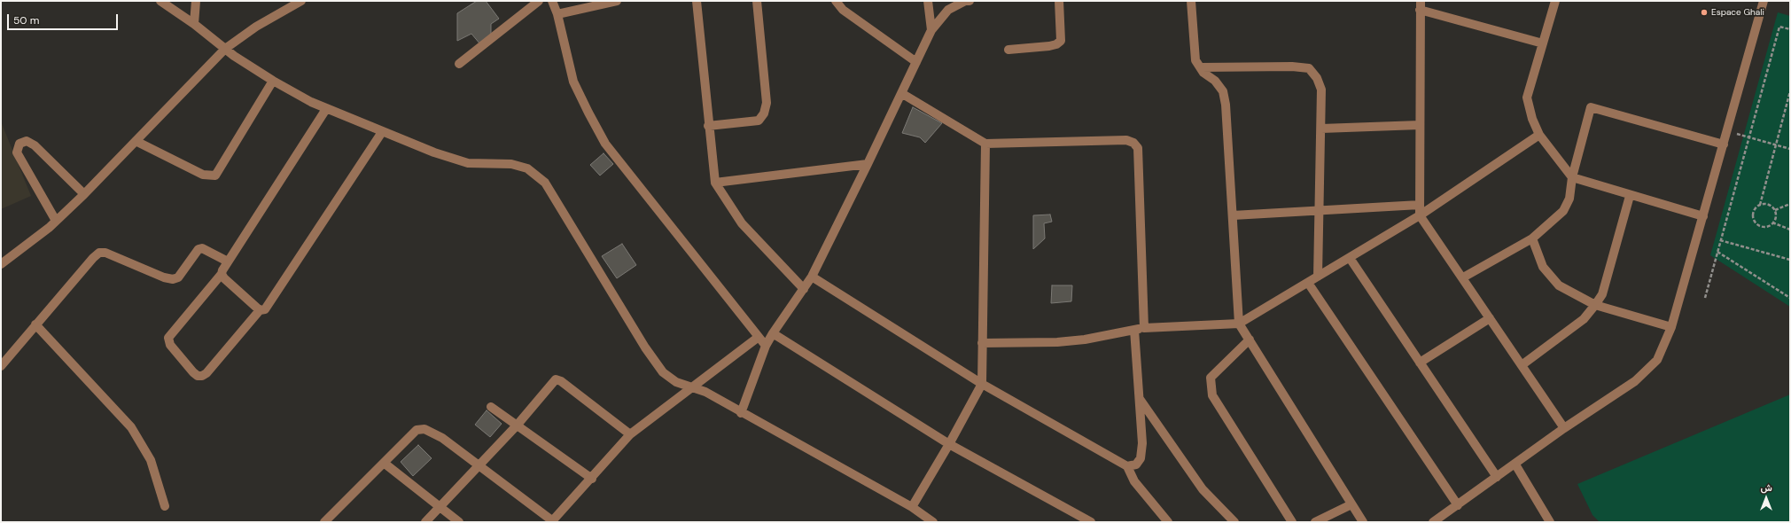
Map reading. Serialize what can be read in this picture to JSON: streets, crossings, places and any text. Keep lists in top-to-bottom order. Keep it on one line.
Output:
{"places":["Espace Ghali"],"scale_bar":"50 m","north":"top"}
